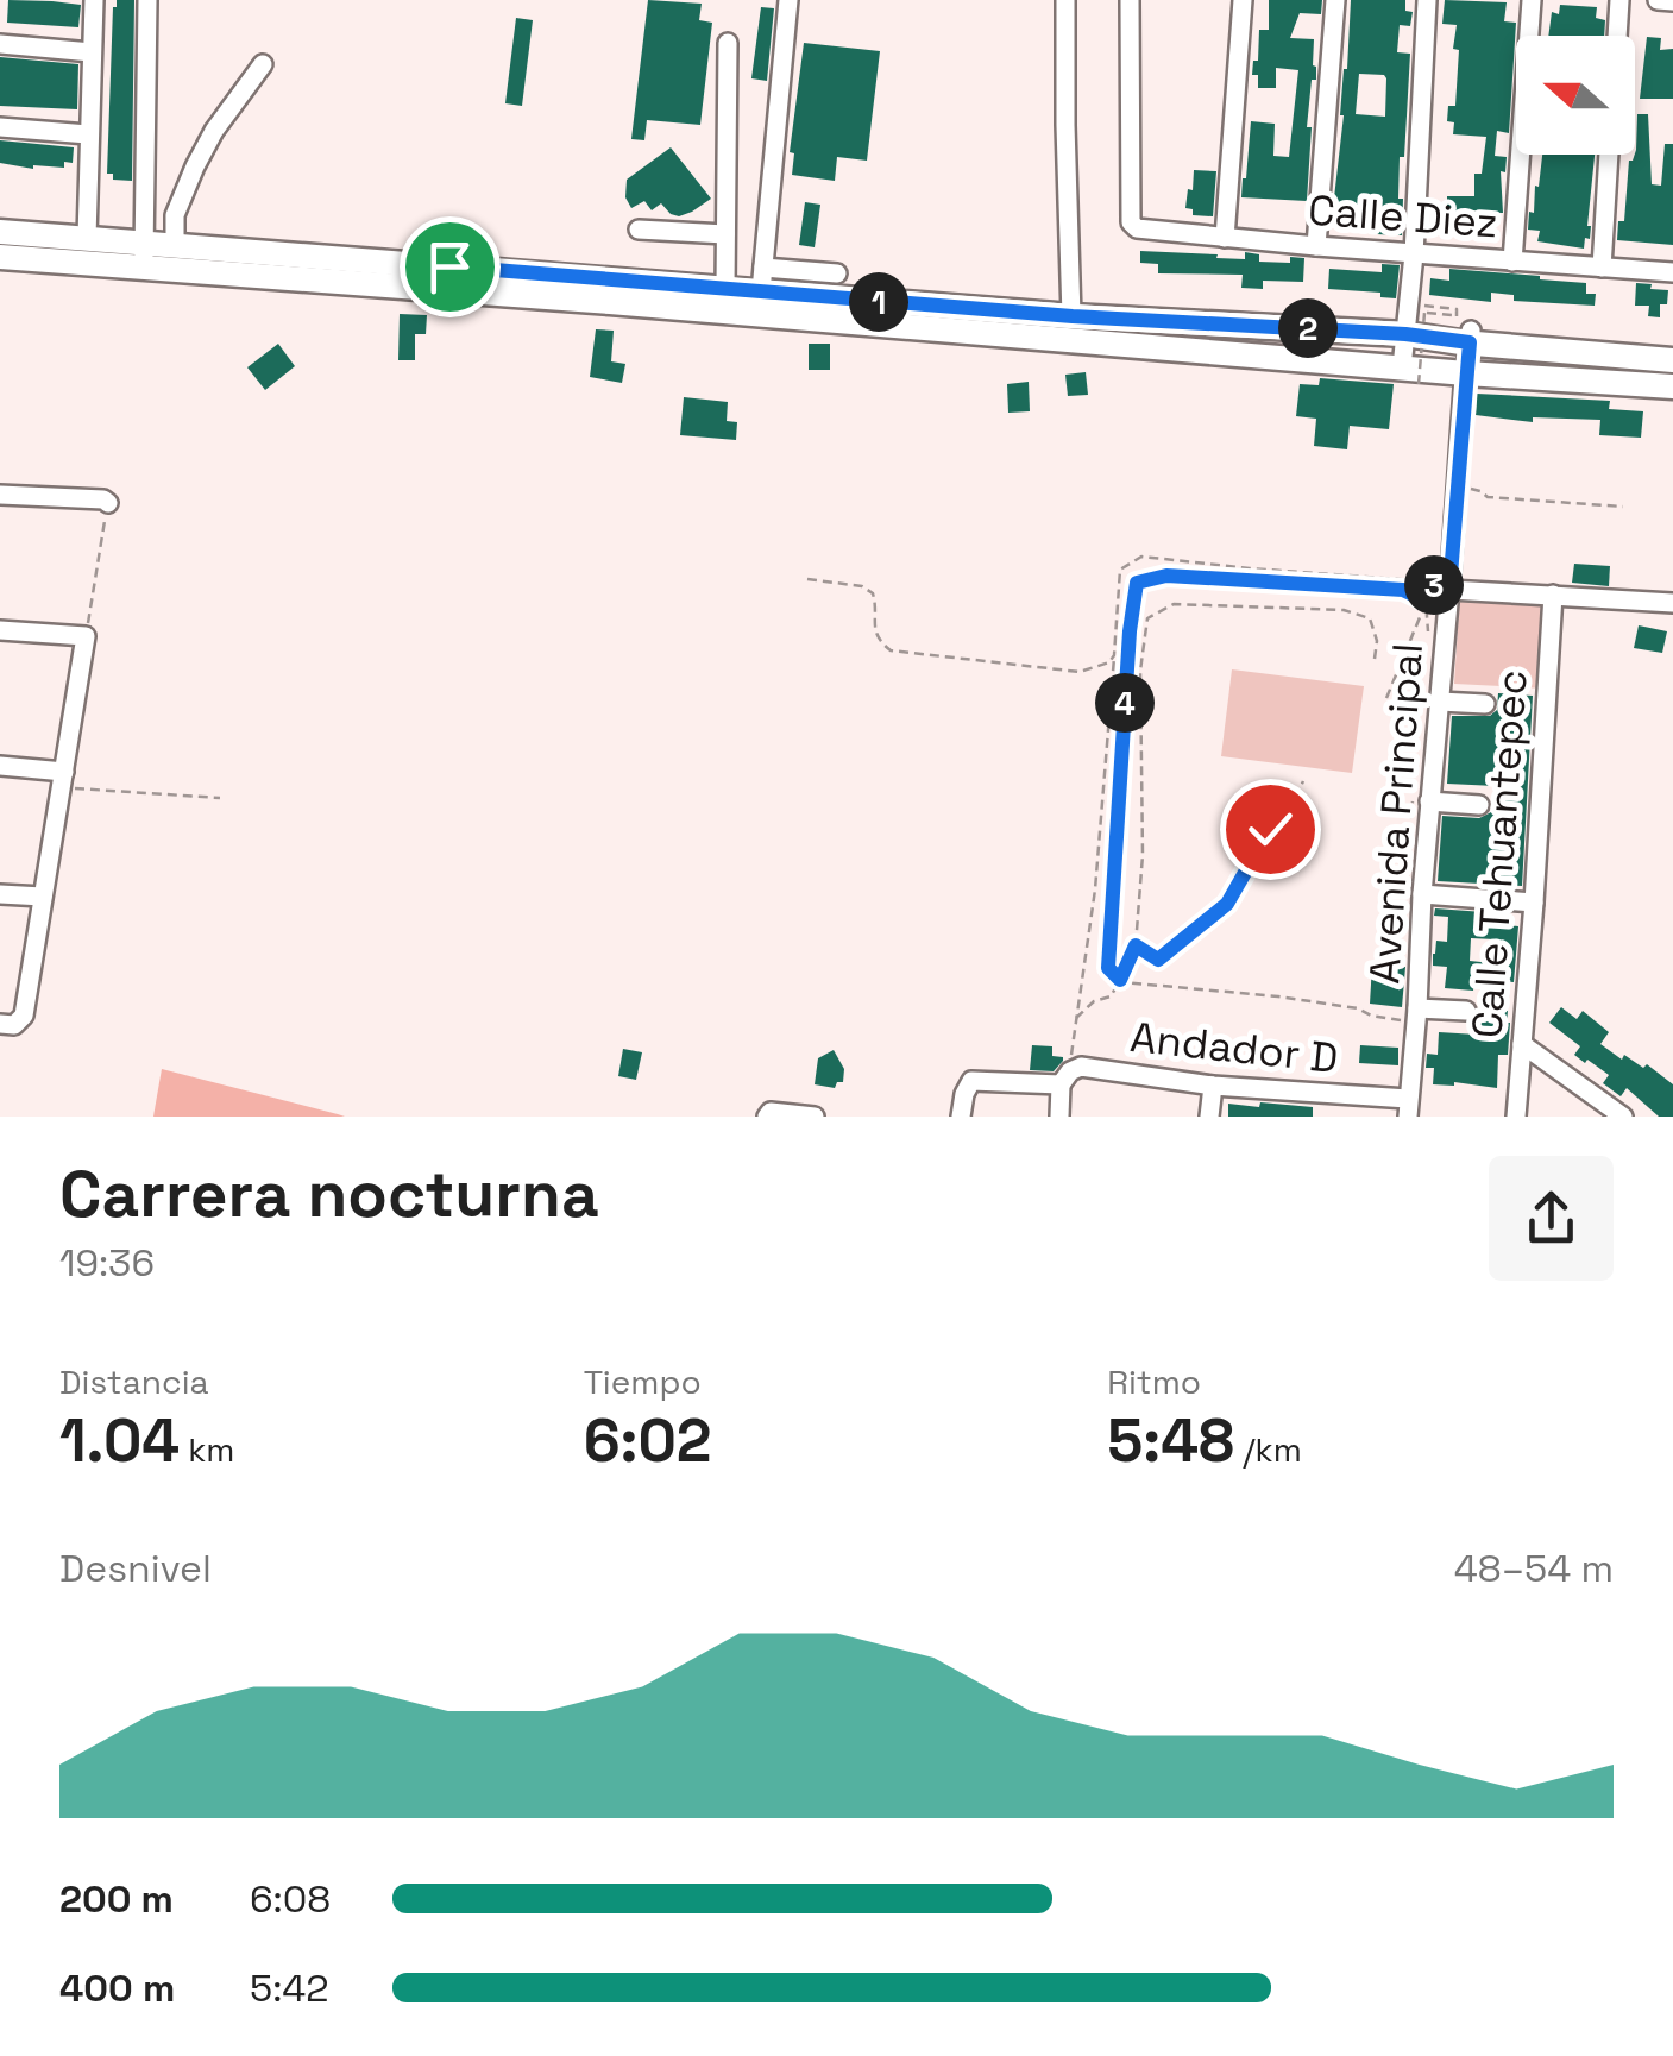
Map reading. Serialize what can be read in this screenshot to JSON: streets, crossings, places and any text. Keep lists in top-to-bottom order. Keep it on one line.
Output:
{"streets":{"street":["Calle Diez","Avenida Principal","Calle Tehuantepec","Andador D"]},"crossings":[["Avenida Principal","Andador D"]],"north":"left","page":{"pins":["1","2","3","4"],"heading":["Carrera nocturna","19:36"],"stats":[["Distancia","1.04 km"],["Tiempo","6:02"],["Ritmo","5:48 /km"]],"chart":["Desnivel","48–54 m"],"list":[{"name":"200 m","note":"6:08"},{"name":"400 m","note":"5:42"}]}}
